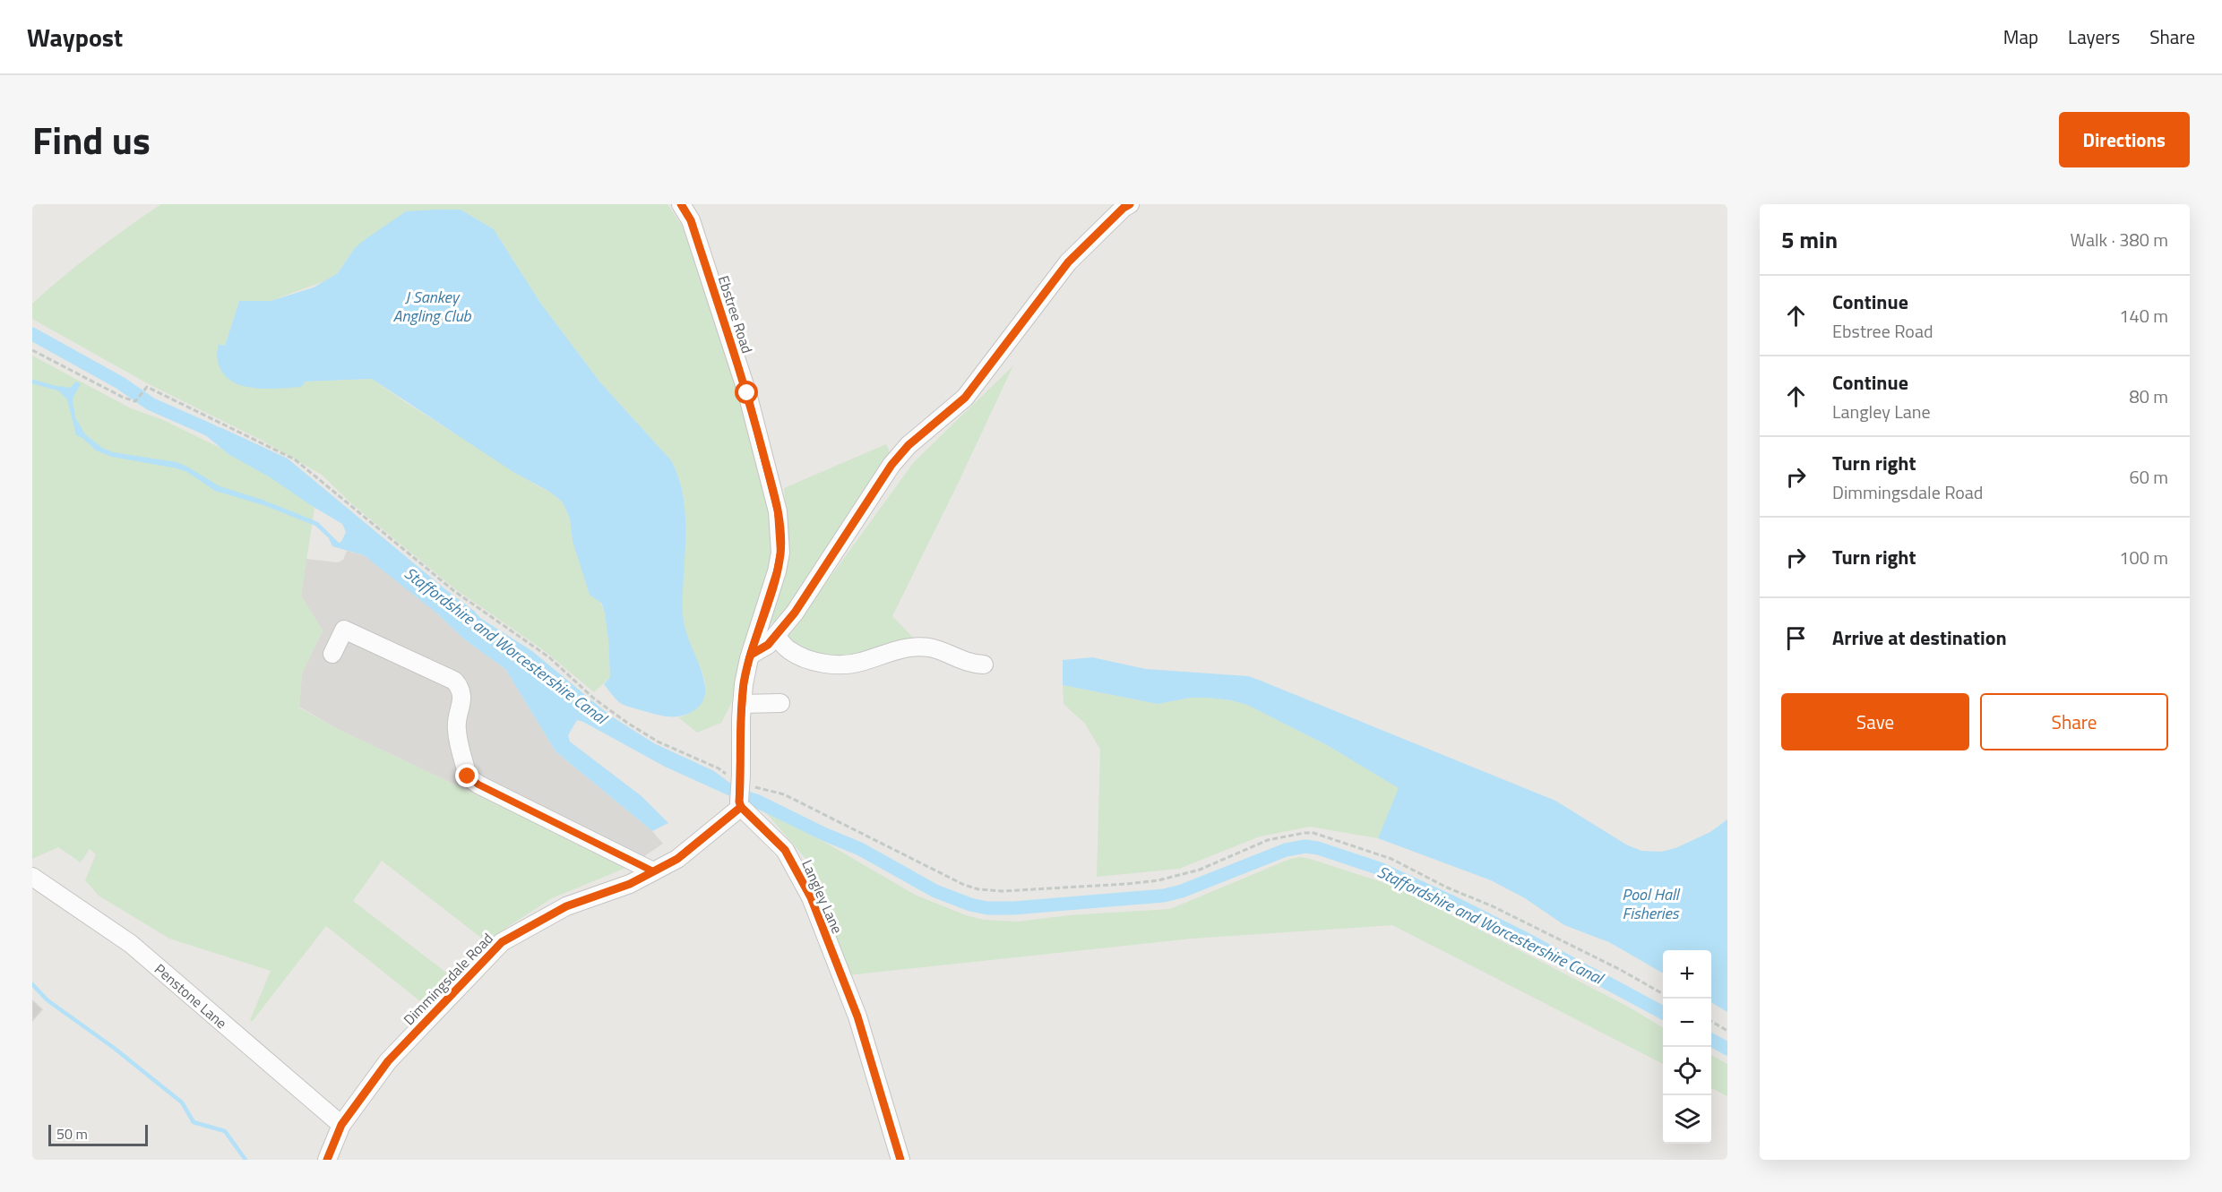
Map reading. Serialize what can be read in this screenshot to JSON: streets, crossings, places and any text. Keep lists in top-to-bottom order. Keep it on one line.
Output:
{"streets":{"street":["Ebstree Road","Langley Lane","Dimmingsdale Road","Penstone Lane"]},"crossings":[["Langley Lane","Dimmingsdale Road"],["Dimmingsdale Road","Penstone Lane"]],"water":["J Sankey Angling Club","Staffordshire and Worcestershire Canal","Pool Hall Fisheries"],"scale_bar":"50 m","page":{"header":"Waypost","nav":["Map","Layers","Share"],"title":"Find us","buttons":["Directions",["Save","Share"]],"heading":["5 min","Walk · 380 m"],"list":[["Continue","Ebstree Road","140 m"],["Continue","Langley Lane","80 m"],["Turn right","Dimmingsdale Road","60 m"],["Turn right","100 m"],"Arrive at destination"],"map_buttons":["+","−"],"scale":"50 m"}}
